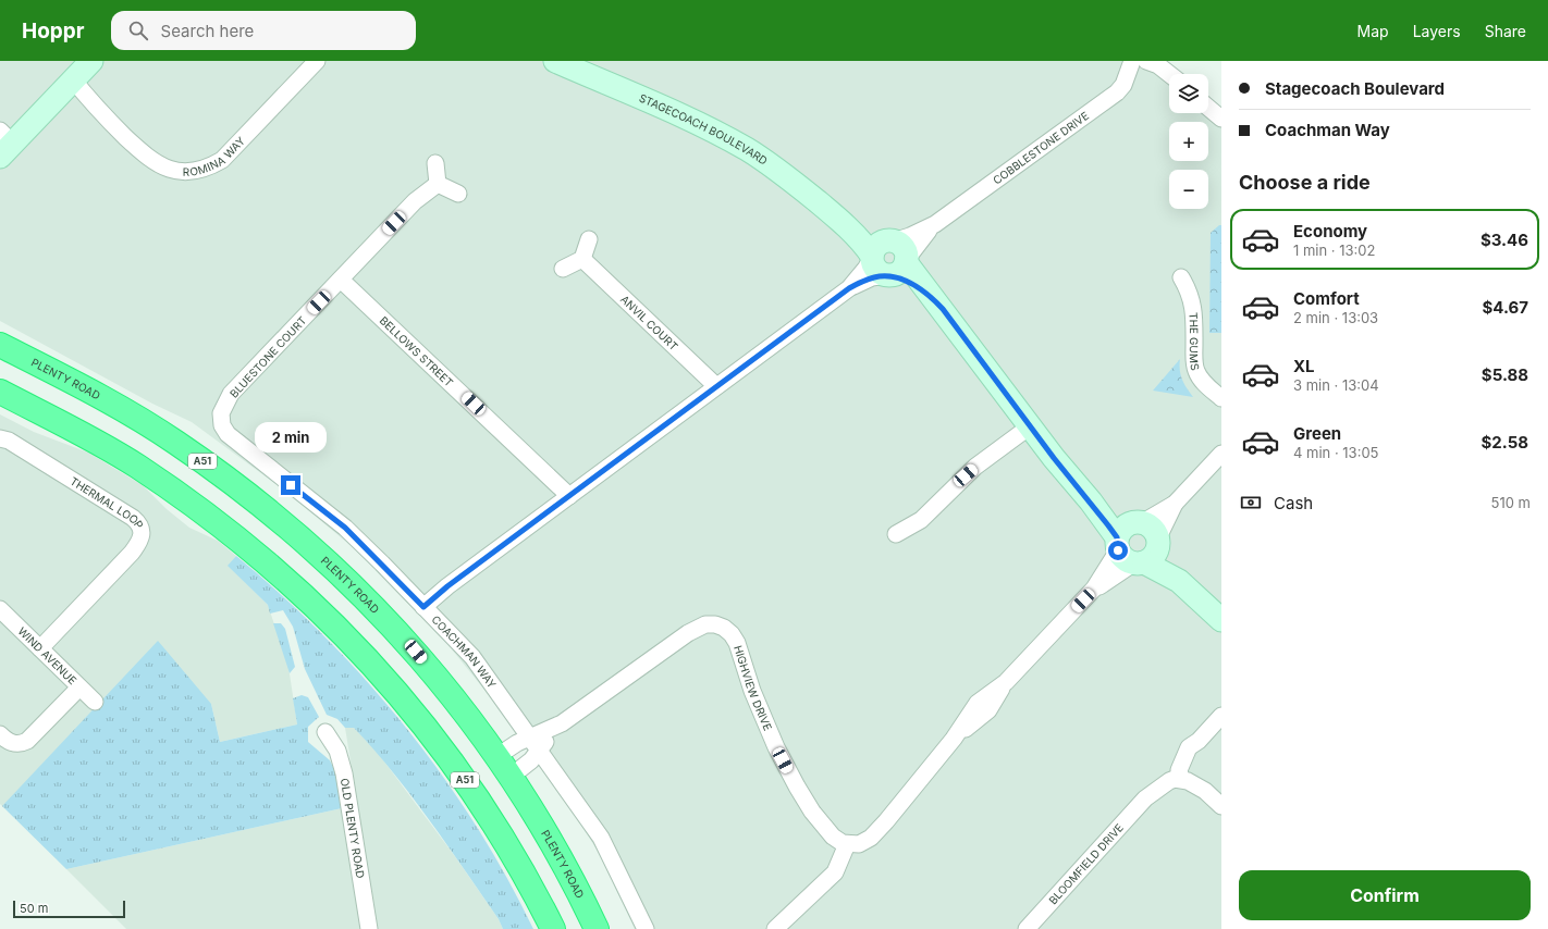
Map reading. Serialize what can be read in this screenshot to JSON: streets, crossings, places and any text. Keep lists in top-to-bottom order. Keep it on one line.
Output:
{"streets":{"highway":["PLENTY ROAD","A51"],"street":["STAGECOACH BOULEVARD","COBBLESTONE DRIVE","ROMINA WAY","ANVIL COURT","THE GUMS","BELLOWS STREET","BLUESTONE COURT","THERMAL LOOP","COACHMAN WAY","WIND AVENUE","HIGHVIEW DRIVE","OLD PLENTY ROAD","BLOOMFIELD DRIVE"]},"crossings":[["STAGECOACH BOULEVARD","COBBLESTONE DRIVE"],["BELLOWS STREET","BLUESTONE COURT"],["BLUESTONE COURT","COACHMAN WAY"],["PLENTY ROAD","HIGHVIEW DRIVE"],["THERMAL LOOP","WIND AVENUE"],["COACHMAN WAY","HIGHVIEW DRIVE"]],"scale_bar":"50 m","page":{"header":"Hoppr","search":"Search here","nav":["Map","Layers","Share"],"banner":["Stagecoach Boulevard","Coachman Way"],"map_buttons":["+","−"],"heading":"Choose a ride","list":[{"name":"Economy","note":"1 min · 13:02","value":"$3.46"},{"name":"Comfort","note":"2 min · 13:03","value":"$4.67"},{"name":"XL","note":"3 min · 13:04","value":"$5.88"},{"name":"Green","note":"4 min · 13:05","value":"$2.58"}],"bubble":"2 min","pay":["Cash","510 m"],"buttons":"Confirm","scale":"50 m"}}
